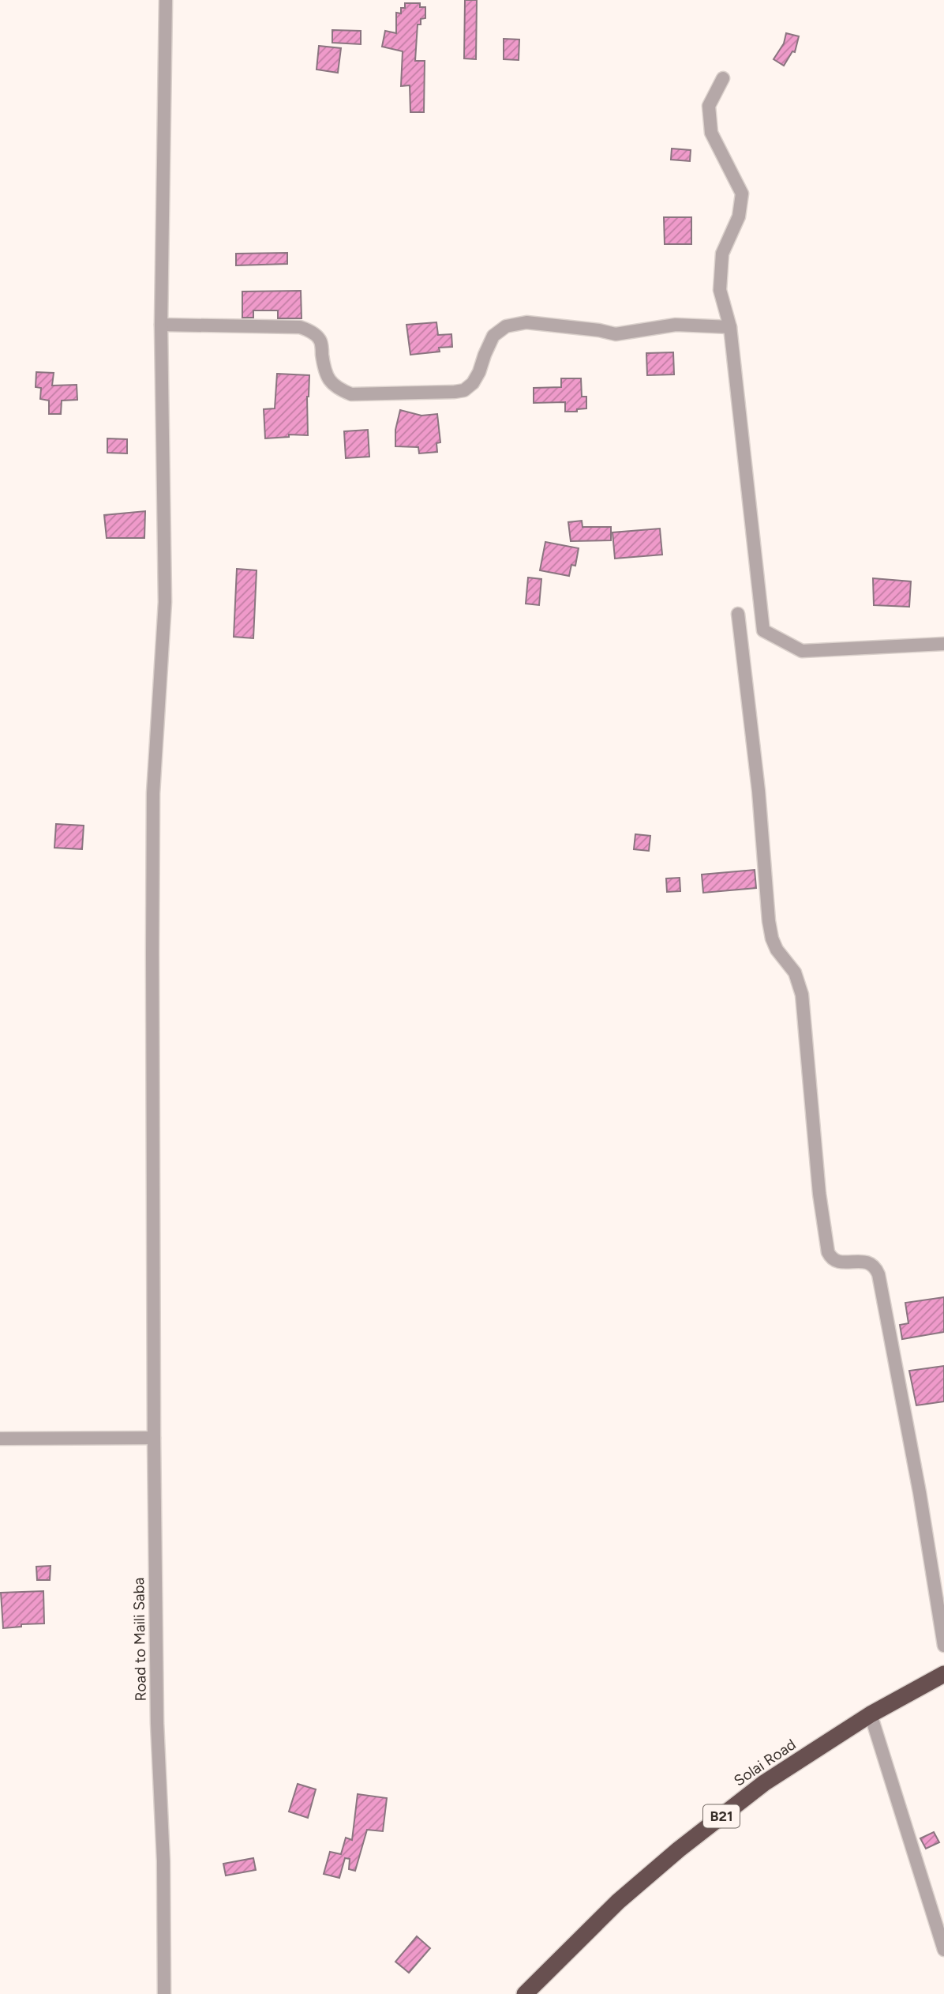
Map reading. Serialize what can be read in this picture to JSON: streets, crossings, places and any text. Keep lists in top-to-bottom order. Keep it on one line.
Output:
{"streets":{"highway":["Solai Road","B21"],"street":["Road to Maili Saba"]}}
